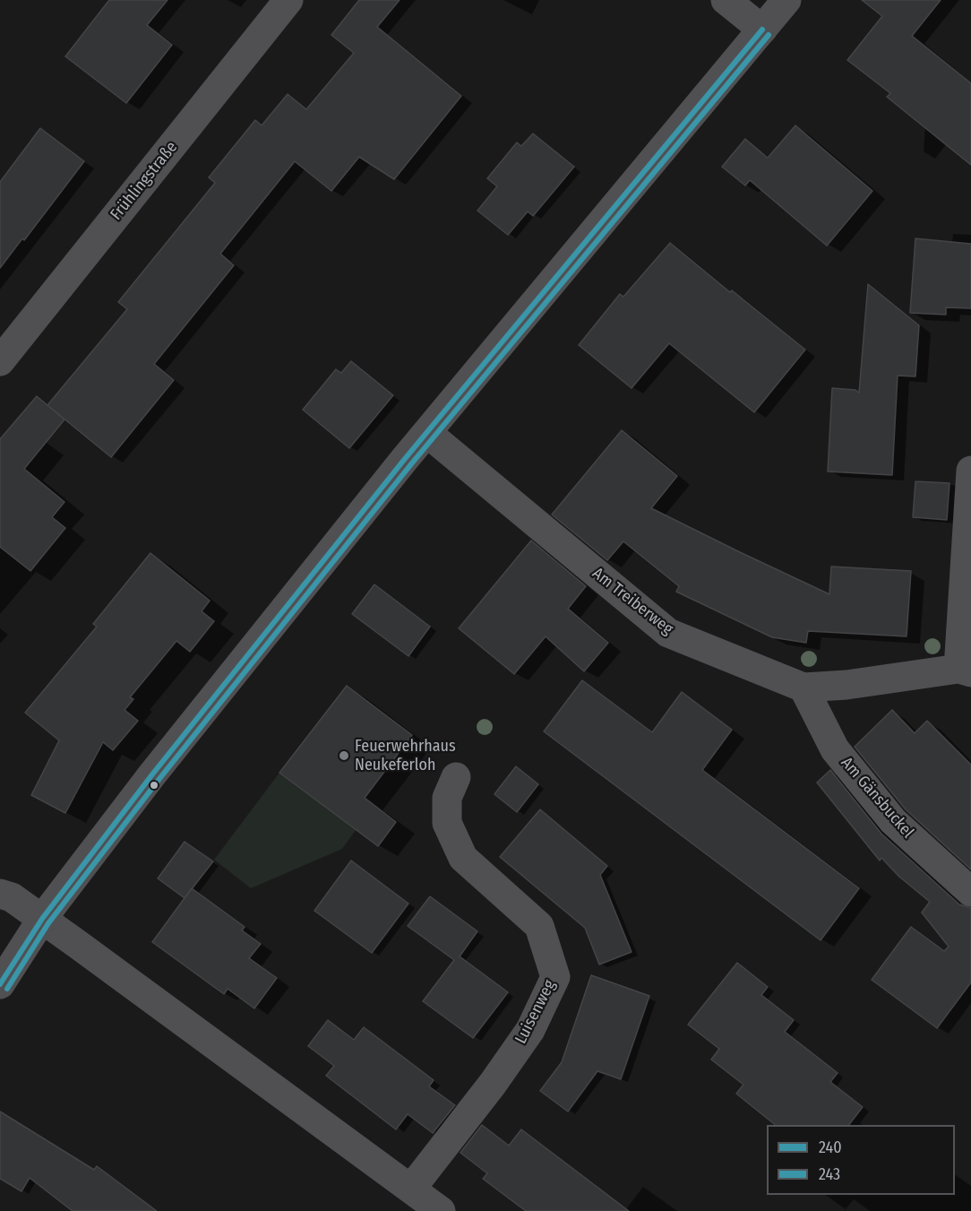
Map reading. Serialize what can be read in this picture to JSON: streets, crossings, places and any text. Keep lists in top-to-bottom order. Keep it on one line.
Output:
{"streets":{"street":["Frühlingstraße","Am Treiberweg","Am Gänsbuckel","Luisenweg"]},"crossings":[["Am Treiberweg","Am Gänsbuckel"]],"places":["Feuerwehrhaus Neukeferloh"],"lines":["transit line 240","transit line 243"],"legend":["240","243"]}
